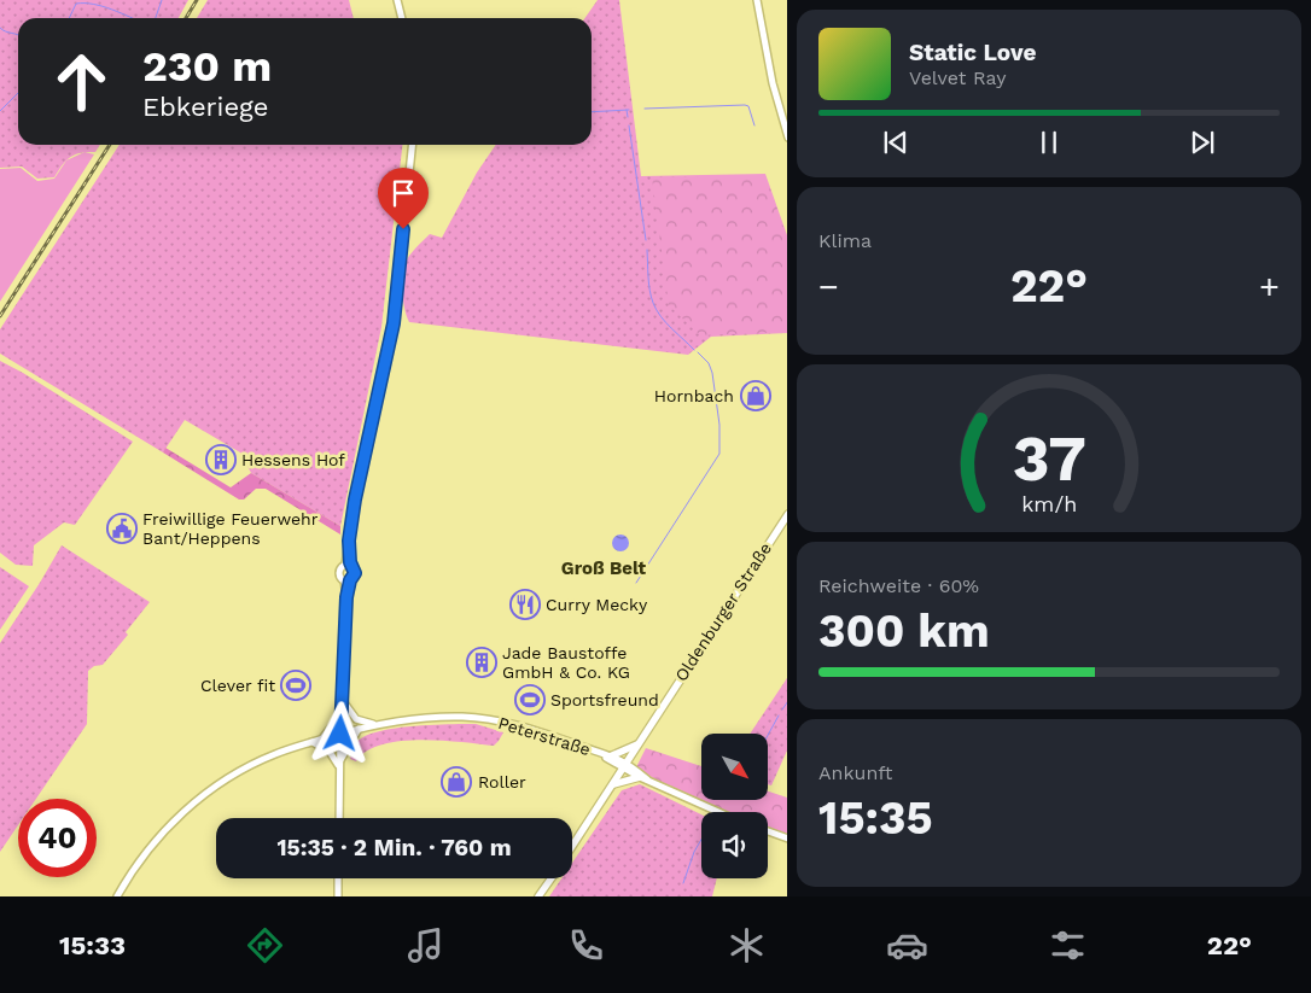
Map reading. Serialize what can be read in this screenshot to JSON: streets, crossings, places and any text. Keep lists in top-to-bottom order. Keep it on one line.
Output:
{"streets":{"main road":["Oldenburger Straße"],"street":["Peterstraße"]},"crossings":[["Oldenburger Straße","Peterstraße"]],"districts":["Groß Belt"],"places":{"shop":["Hornbach","Roller"],"building":["Hessens Hof","Jade Baustoffe GmbH & Co. KG"],"public building":["Freiwillige Feuerwehr Bant/Heppens"],"restaurant":["Curry Mecky"],"sports":["Clever fit","Sportsfreund"]},"north":"bottom right","page":{"turn":["230 m","Ebkeriege"],"song":["Static Love","Velvet Ray"],"tile":["Klima",["Reichweite · 60%","300 km"],["Ankunft","15:35"]],"heat":["−","22°","+"],"limit":"40","trip":"15:35 · 2 Min. · 760 m","tabs":["15:33","22°"],"gauge":["37","km/h"]}}
